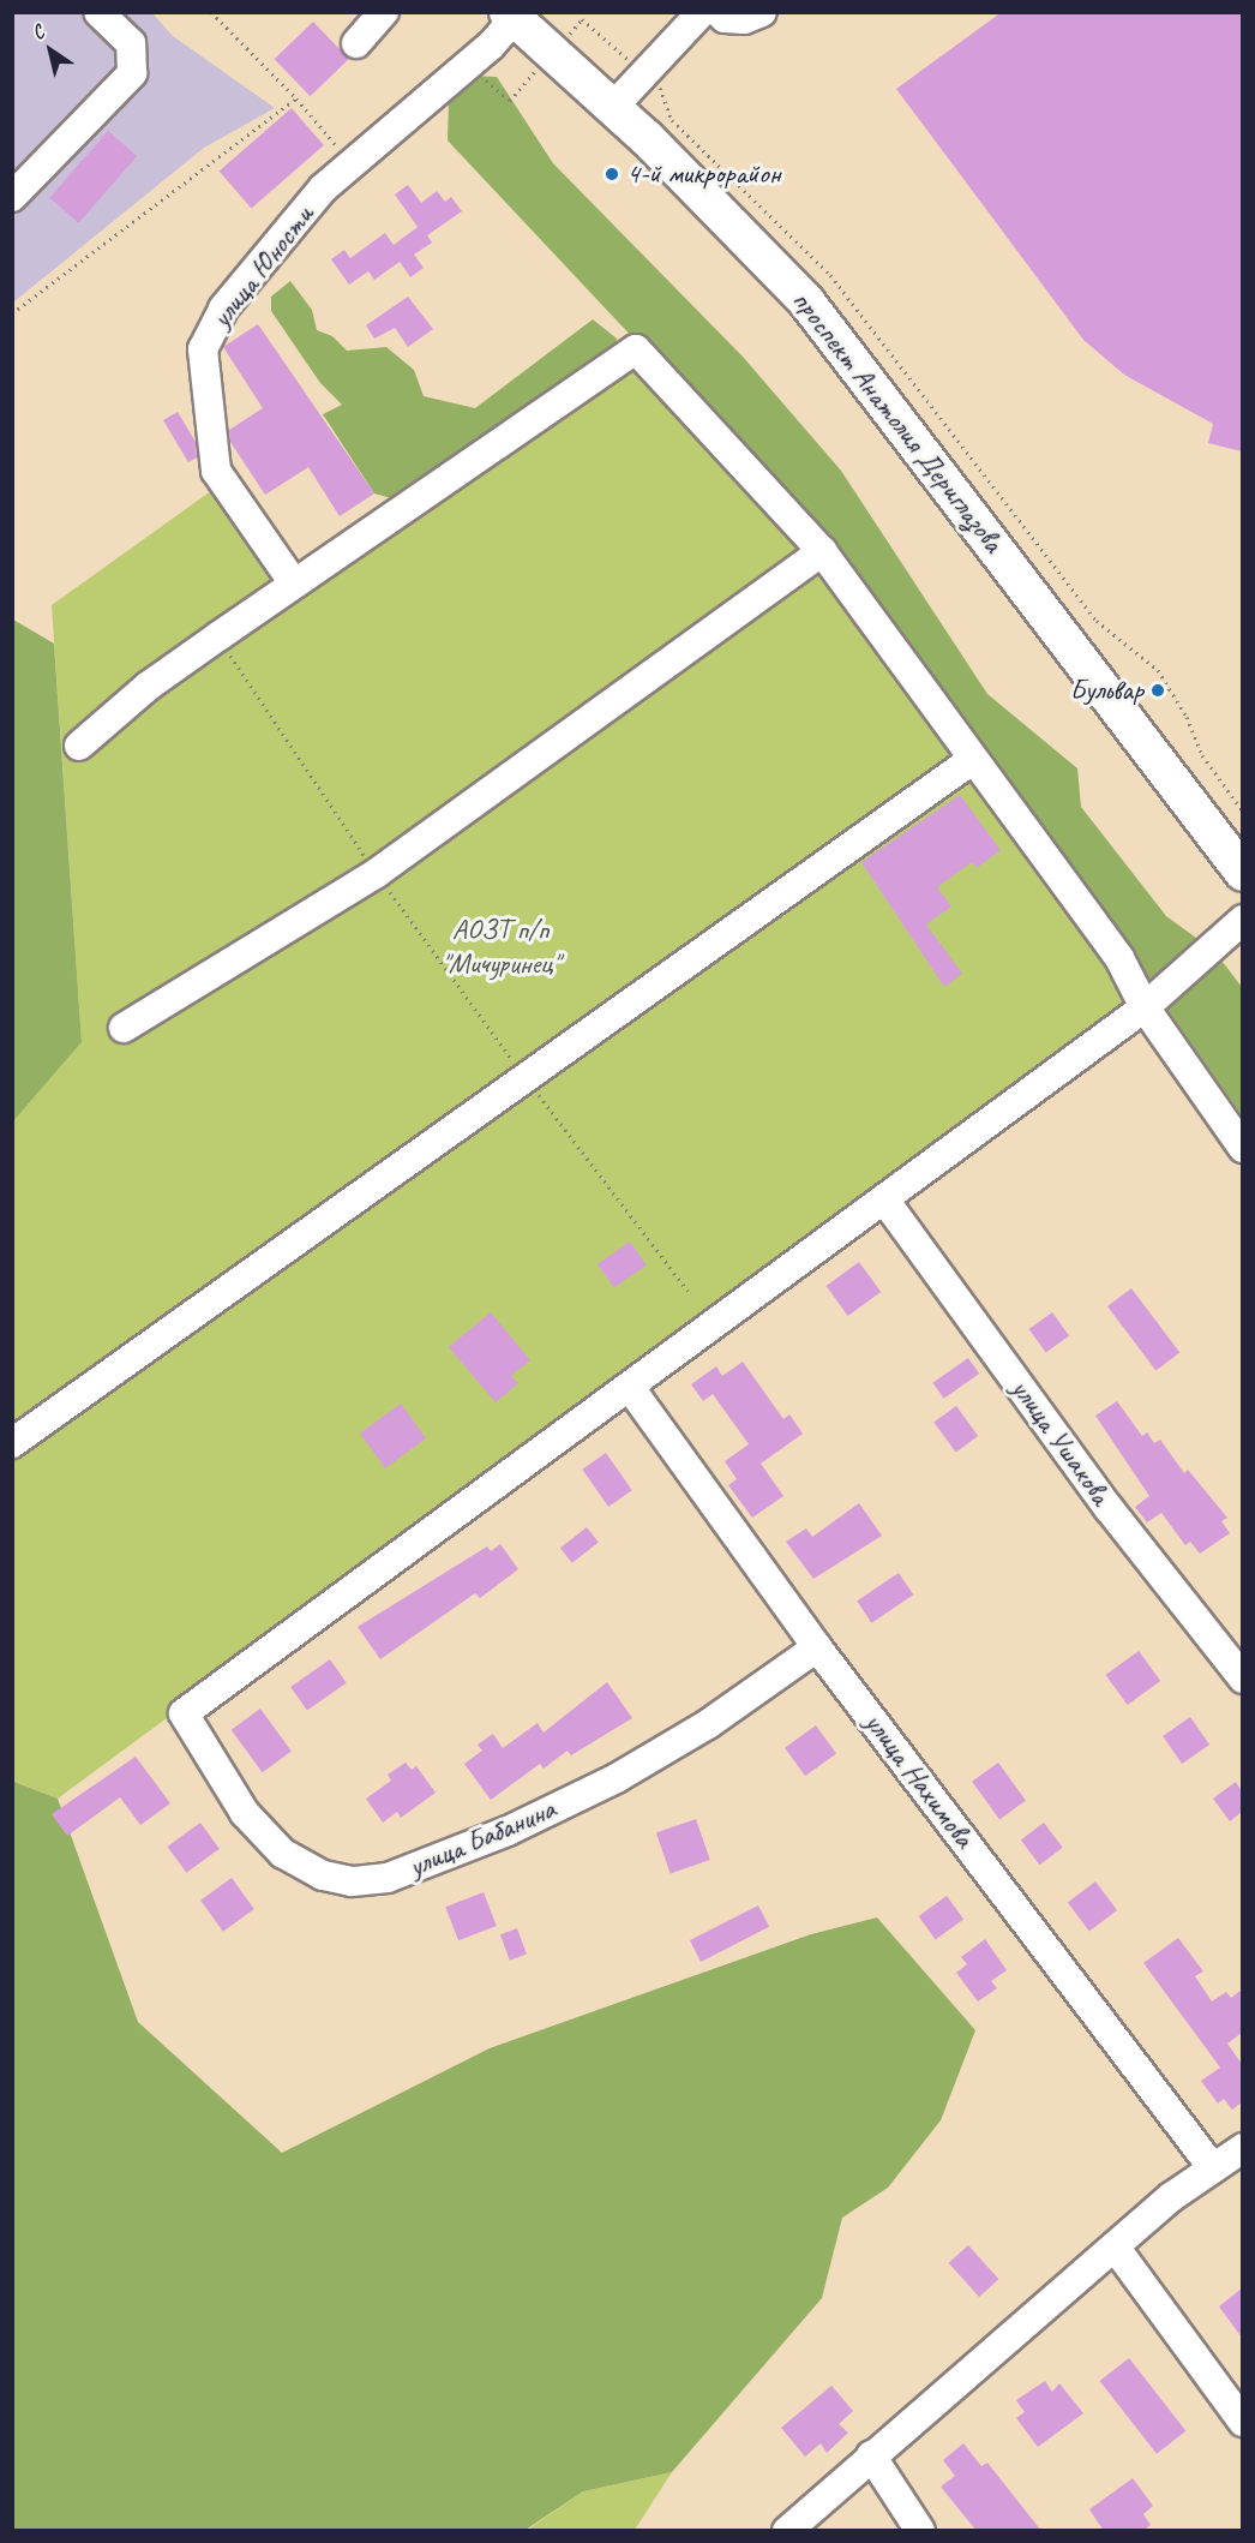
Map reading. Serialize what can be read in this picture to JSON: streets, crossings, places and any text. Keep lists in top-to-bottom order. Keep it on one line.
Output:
{"streets":{"main road":["проспект Анатолия Дериглазова"],"street":["улица Юности","улица Ушакова","улица Нахимова","улица Бабанина"]},"crossings":[["улица Юности","проспект Анатолия Дериглазова"],["улица Нахимова","улица Бабанина"]],"parks":["АОЗТ п/п \"Мичуринец\""],"places":["4-й микрорайон","Бульвар"],"north":"top left"}
